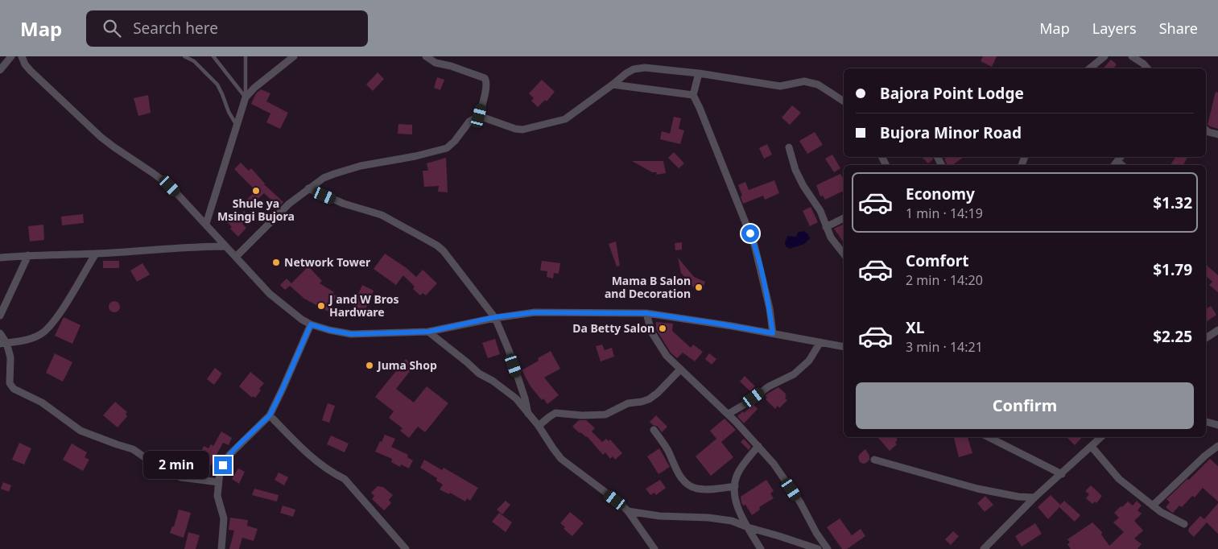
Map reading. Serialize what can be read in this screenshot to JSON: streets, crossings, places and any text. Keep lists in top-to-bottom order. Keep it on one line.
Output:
{"places":["Shule ya Msingi Bujora","Network Tower","Mama B Salon and Decoration","J and W Bros Hardware","Da Betty Salon","Juma Shop"],"page":{"header":"Map","search":"Search here","nav":["Map","Layers","Share"],"banner":["Bajora Point Lodge","Bujora Minor Road"],"list":[{"name":"Economy","note":"1 min · 14:19","value":"$1.32"},{"name":"Comfort","note":"2 min · 14:20","value":"$1.79"},{"name":"XL","note":"3 min · 14:21","value":"$2.25"}],"buttons":"Confirm","bubble":"2 min"}}
